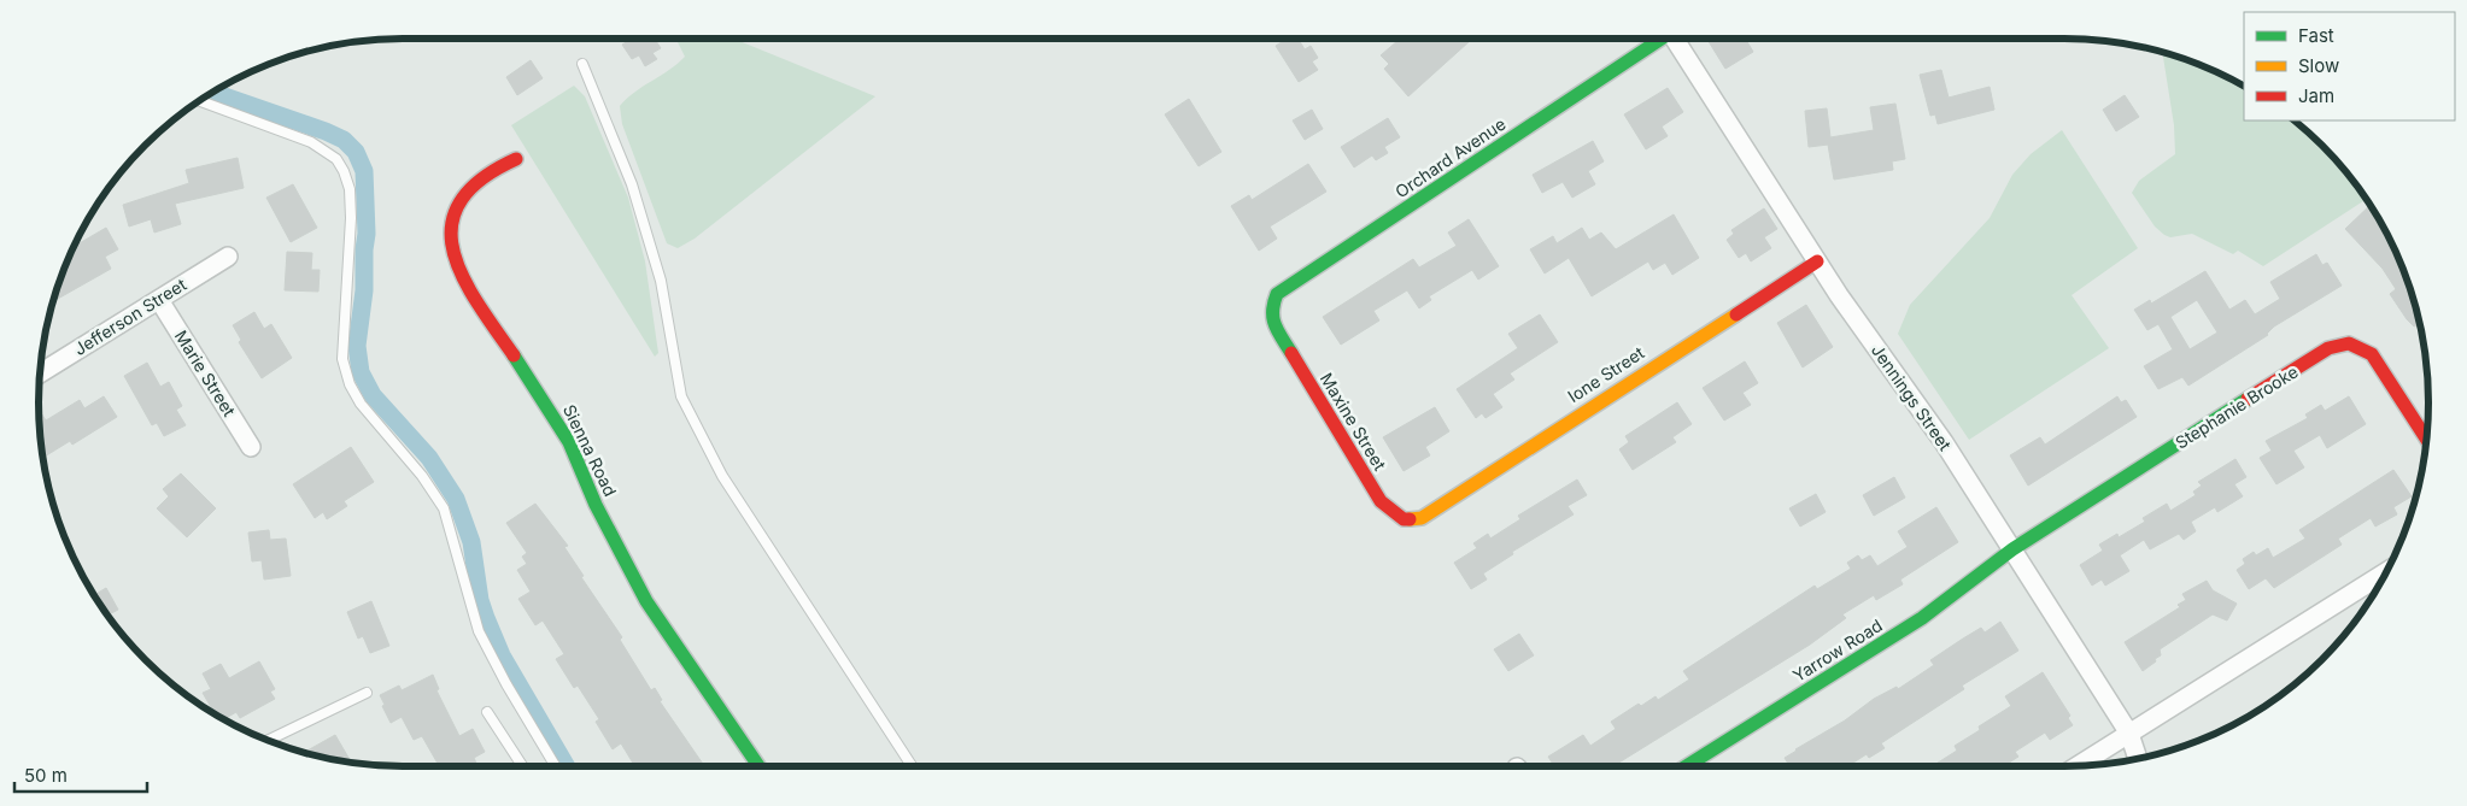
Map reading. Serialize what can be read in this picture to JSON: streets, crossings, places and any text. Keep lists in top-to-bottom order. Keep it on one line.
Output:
{"streets":{"street":["Orchard Avenue","Jefferson Street","Marie Street","Ione Street","Jennings Street","Stephanie Brooke","Maxine Street","Sienna Road","Yarrow Road"]},"crossings":[["Orchard Avenue","Maxine Street"],["Jefferson Street","Marie Street"],["Ione Street","Jennings Street"],["Ione Street","Maxine Street"],["Jennings Street","Stephanie Brooke"],["Jennings Street","Yarrow Road"],["Stephanie Brooke","Yarrow Road"]],"legend":["Fast","Slow","Jam"],"scale_bar":"50 m"}
